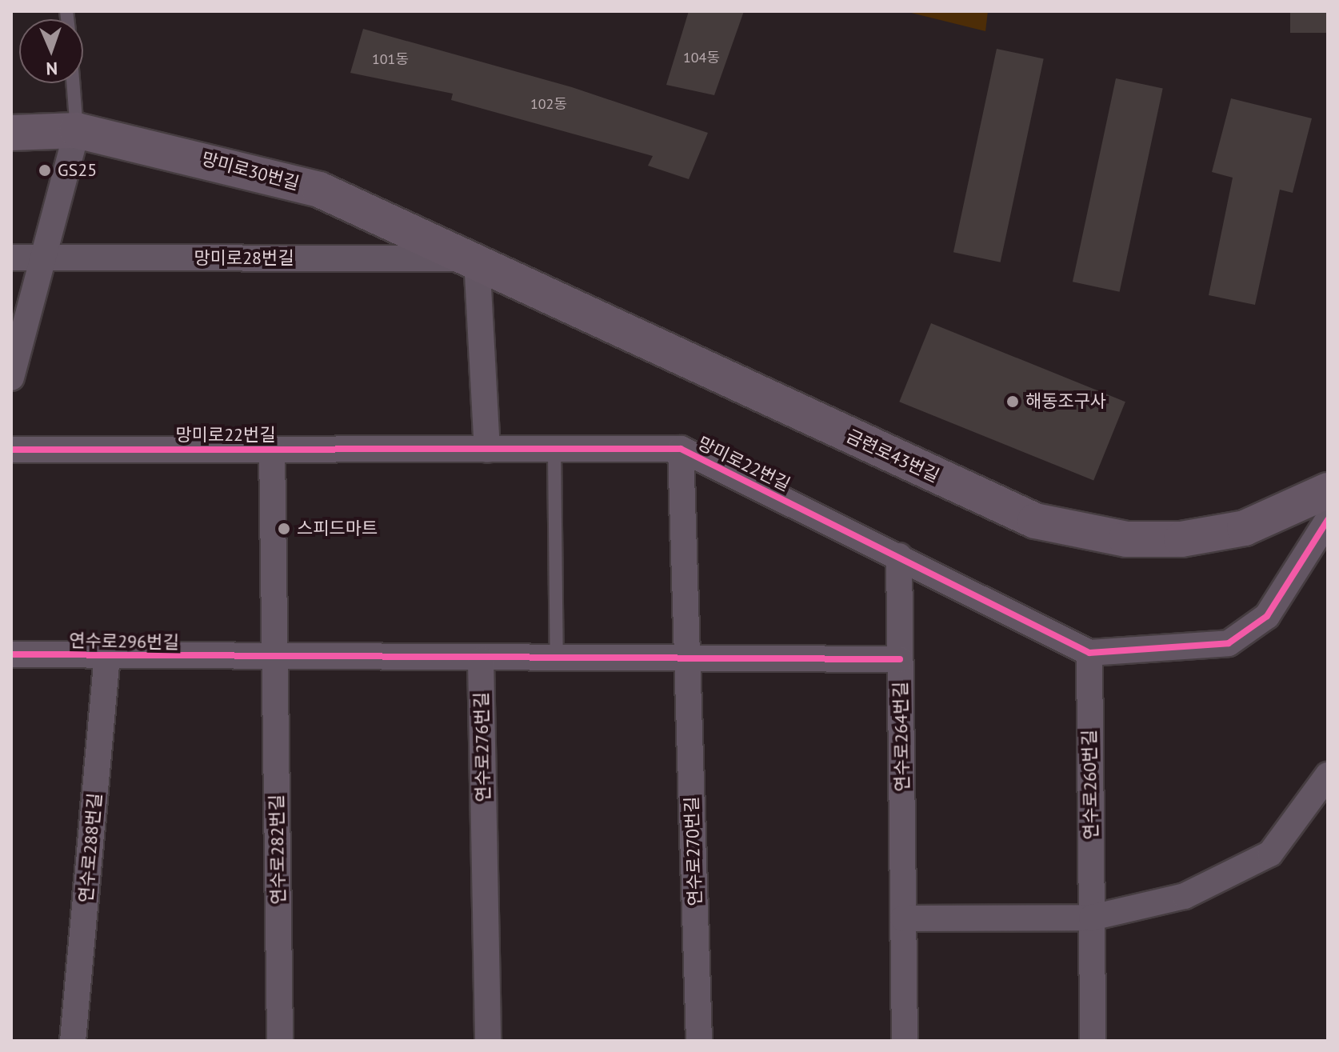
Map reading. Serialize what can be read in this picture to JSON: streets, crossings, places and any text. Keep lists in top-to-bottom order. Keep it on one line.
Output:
{"streets":{"street":["망미로30번길","망미로28번길","망미로22번길","금련로43번길","연수로296번길","연수로264번길","연수로276번길","연수로260번길","연수로288번길","연수로282번길","연수로270번길"]},"crossings":[["망미로30번길","망미로28번길"],["망미로30번길","금련로43번길"],["망미로28번길","금련로43번길"],["망미로22번길","연수로264번길"],["망미로22번길","연수로260번길"],["망미로22번길","연수로282번길"],["망미로22번길","연수로270번길"],["연수로296번길","연수로288번길"],["연수로296번길","연수로282번길"]],"places":["GS25","해동조구사","스피드마트"],"house_numbers":["104동","101동","102동"],"north":"bottom"}
